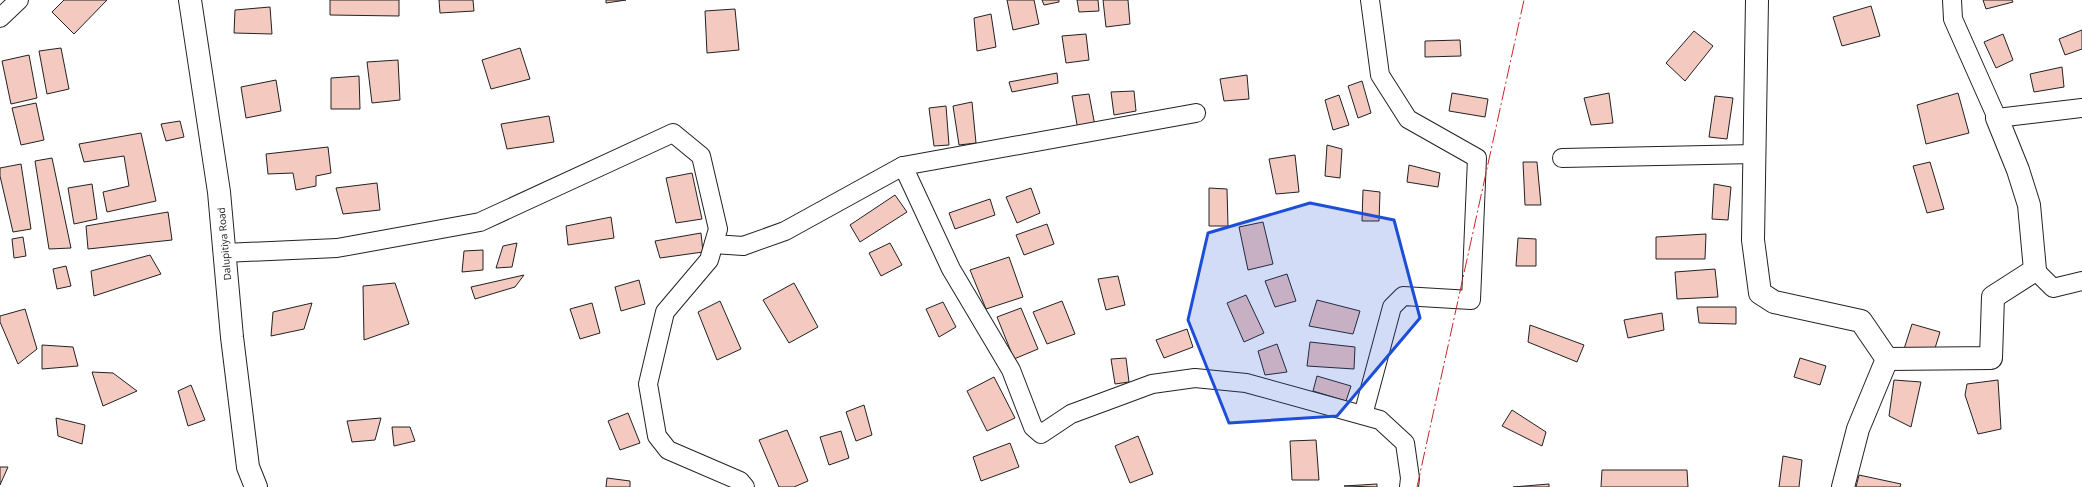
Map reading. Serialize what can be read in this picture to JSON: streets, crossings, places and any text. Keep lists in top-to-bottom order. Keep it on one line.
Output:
{"streets":{"street":["Dalupitiya Road"]}}
